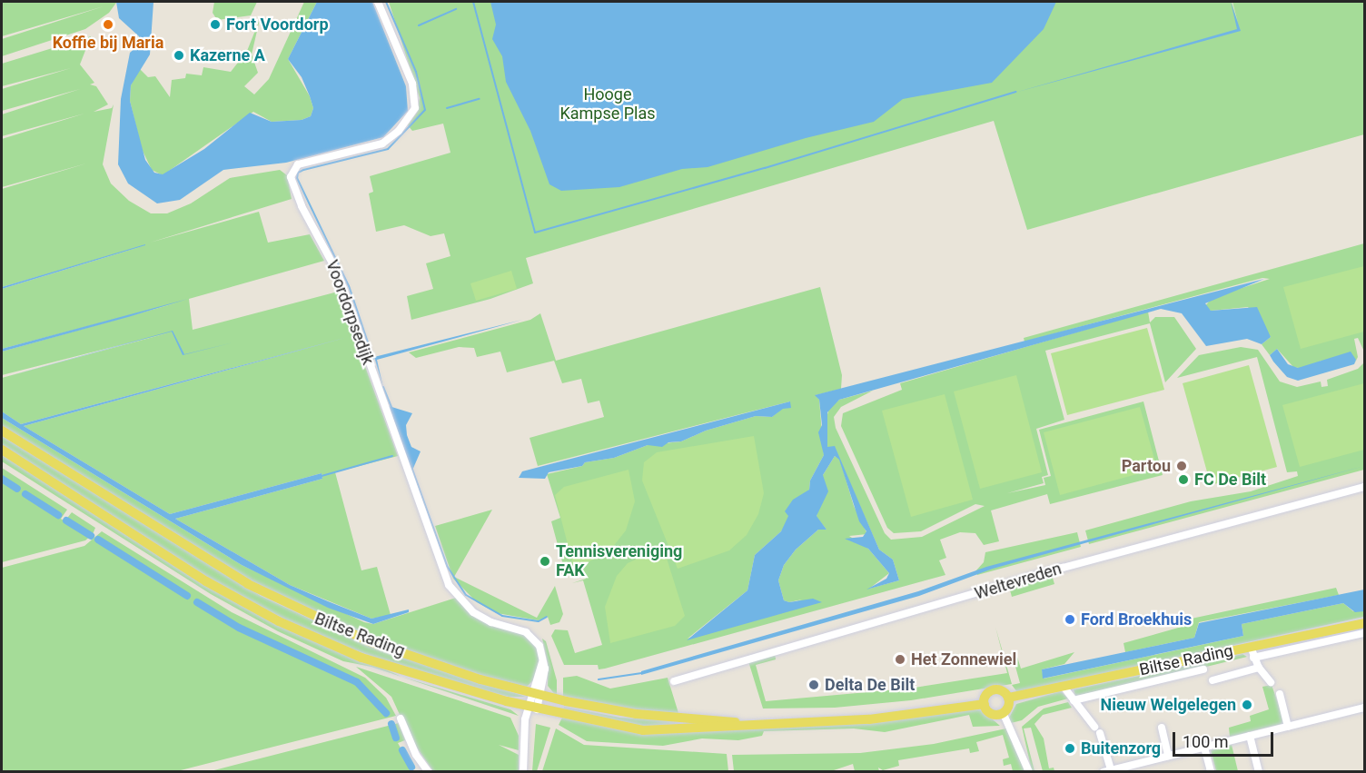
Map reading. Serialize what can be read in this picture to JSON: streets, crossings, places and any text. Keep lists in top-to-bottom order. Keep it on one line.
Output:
{"streets":{"main road":["Biltse Rading"],"street":["Voordorpsedijk","Weltevreden"]},"crossings":[["Voordorpsedijk","Biltse Rading"]],"parks":["Hooge Kampse Plas"],"places":["Koffie bij Maria","Fort Voordorp","Kazerne A","Partou","FC De Bilt","Tennisvereniging FAK","Ford Broekhuis","Het Zonnewiel","Delta De Bilt","Nieuw Welgelegen","Buitenzorg"],"scale_bar":"100 m"}
